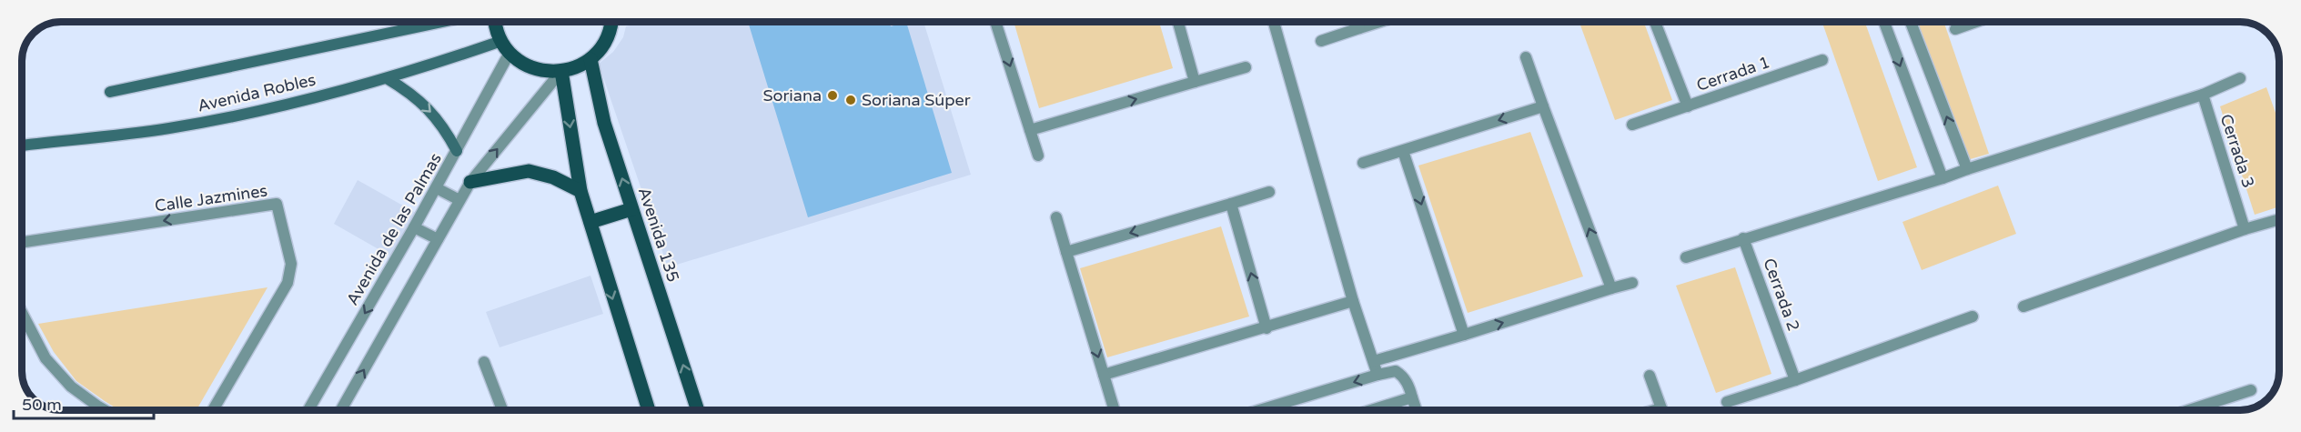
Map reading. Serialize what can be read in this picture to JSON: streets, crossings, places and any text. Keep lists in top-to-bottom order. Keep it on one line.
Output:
{"streets":{"main road":["Avenida Robles","Avenida 135"],"street":["Cerrada 1","Cerrada 3","Calle Jazmines","Avenida de las Palmas","Cerrada 2"]},"crossings":[["Avenida Robles","Avenida de las Palmas"]],"places":["Soriana","Soriana Súper"],"scale_bar":"50 m"}
